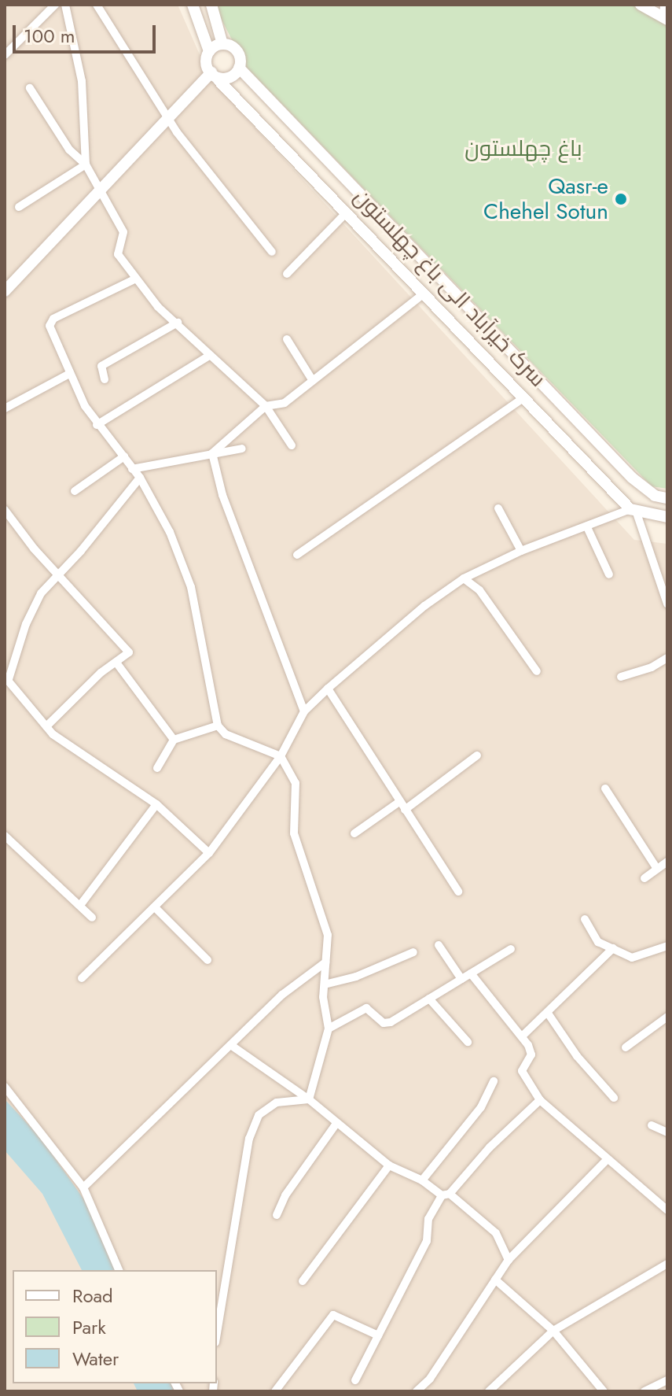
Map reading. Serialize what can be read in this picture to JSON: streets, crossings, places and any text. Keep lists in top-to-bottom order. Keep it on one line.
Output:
{"streets":{"main road":["سرک خیرآباد الی باغ چهلستون"]},"parks":["باغ چهلستون"],"places":["Qasr-e Chehel Sotun"],"legend":["Road","Park","Water"],"scale_bar":"100 m"}
